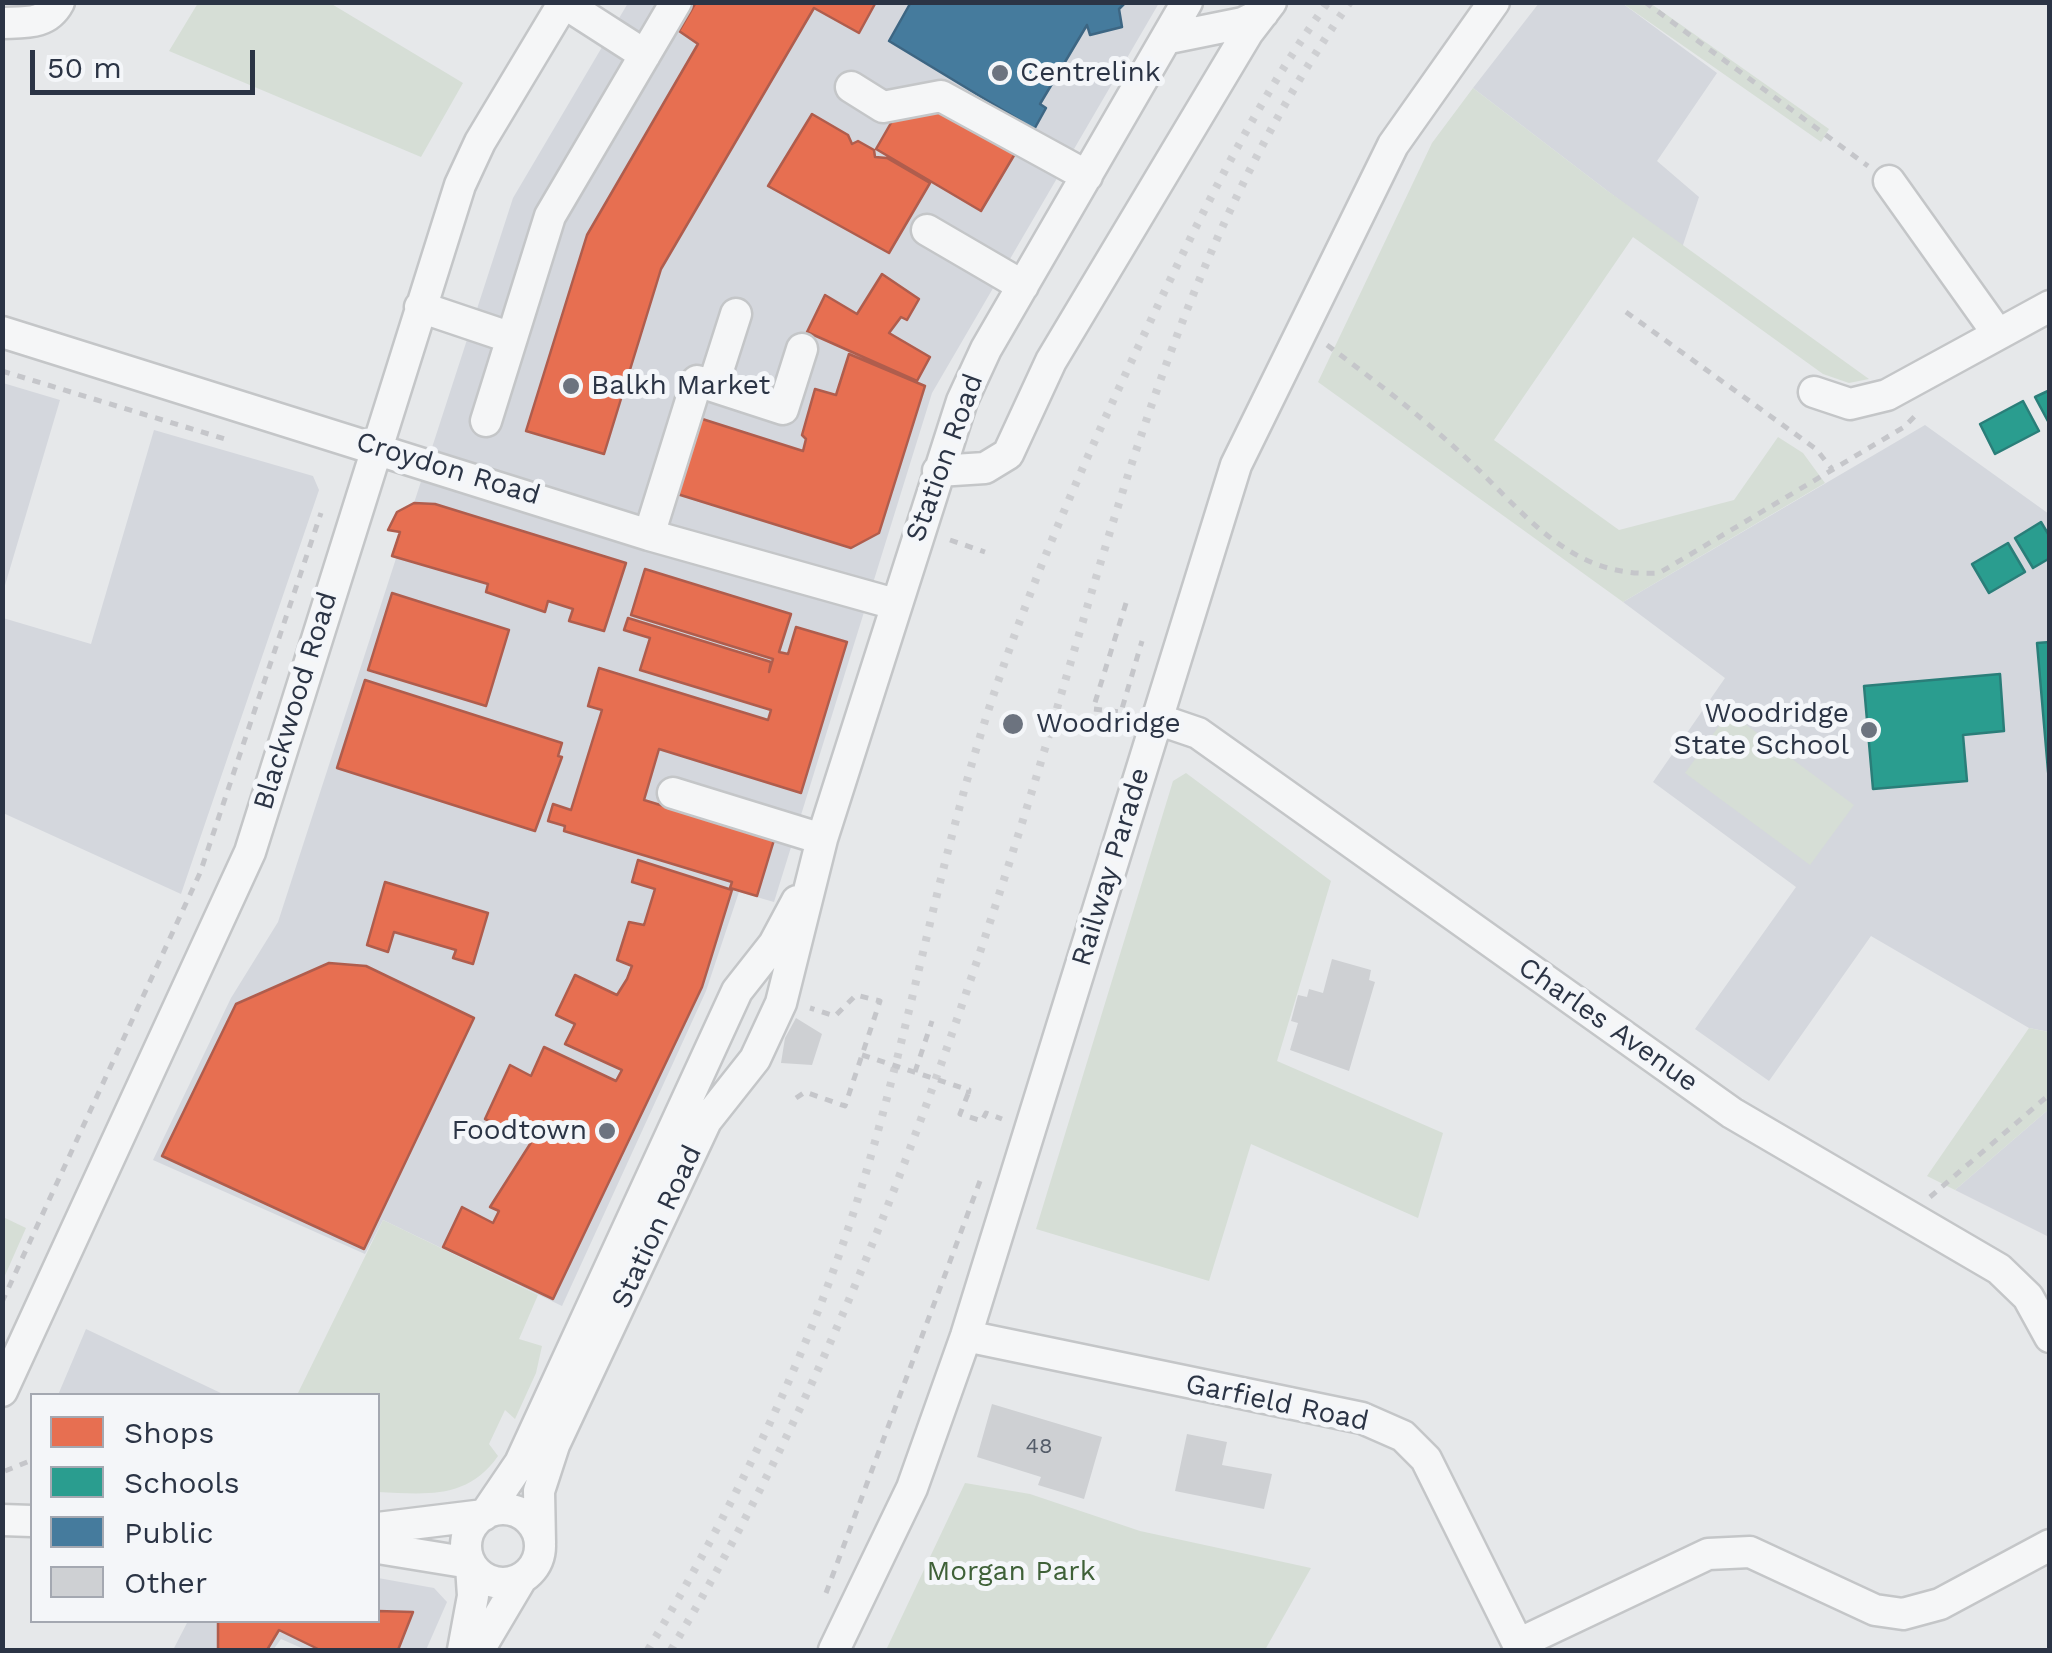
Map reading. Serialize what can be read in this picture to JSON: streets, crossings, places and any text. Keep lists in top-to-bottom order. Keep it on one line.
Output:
{"streets":{"street":["Station Road","Croydon Road","Blackwood Road","Railway Parade","Charles Avenue","Garfield Road"]},"crossings":[["Station Road","Croydon Road"],["Croydon Road","Blackwood Road"],["Railway Parade","Charles Avenue"],["Railway Parade","Garfield Road"]],"parks":["Morgan Park"],"places":["Centrelink","Balkh Market","Woodridge","Woodridge State School","Foodtown"],"house_numbers":["48"],"legend":["Shops","Schools","Public","Other"],"scale_bar":"50 m"}
